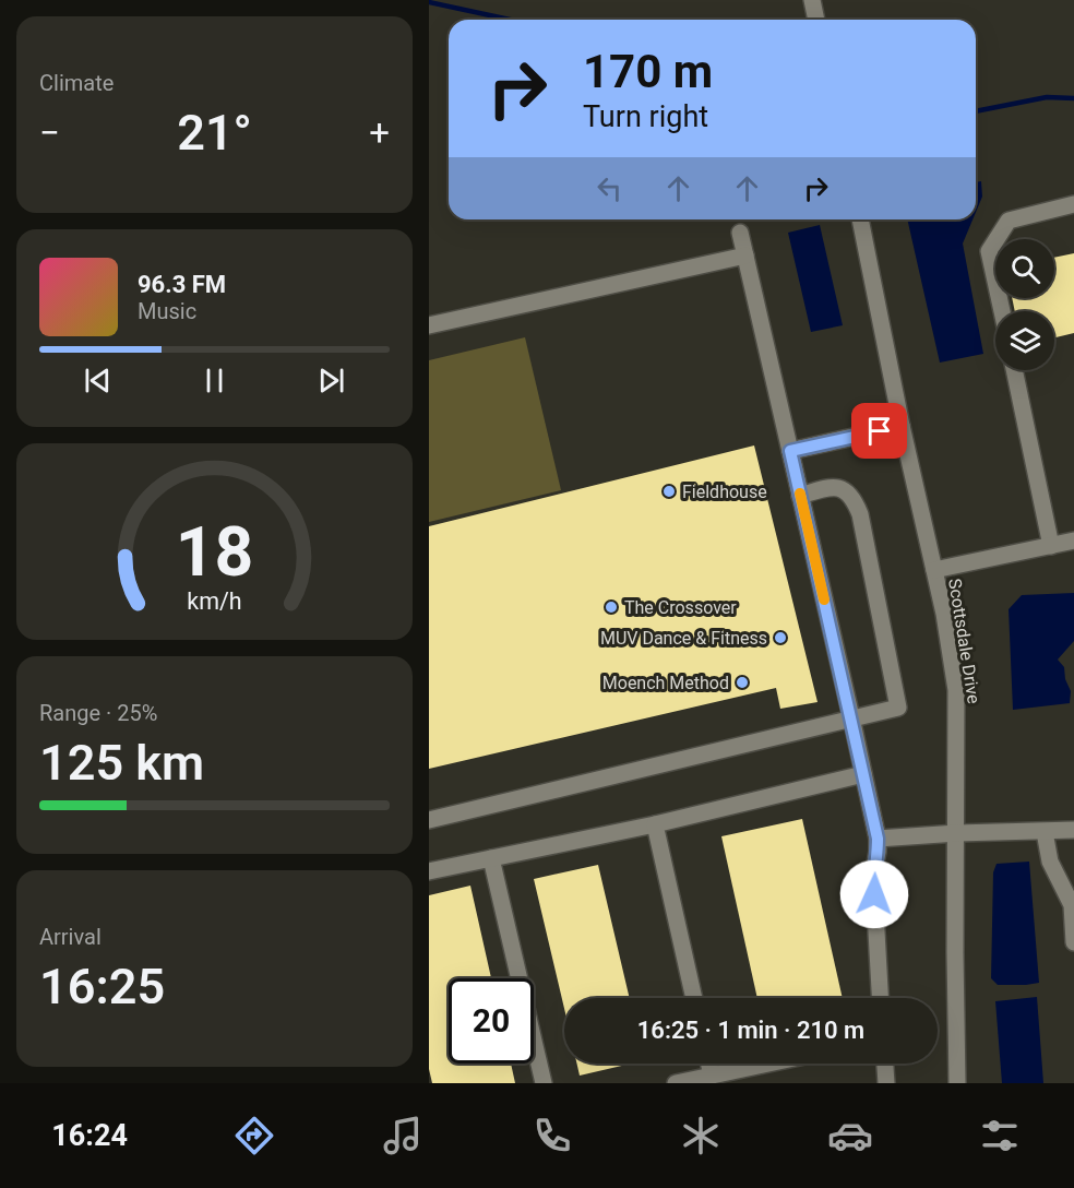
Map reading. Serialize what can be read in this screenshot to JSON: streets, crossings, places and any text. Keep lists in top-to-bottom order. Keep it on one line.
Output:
{"streets":{"street":["Scottsdale Drive"]},"places":["Fieldhouse","The Crossover","MUV Dance & Fitness","Moench Method"],"page":{"tile":["Climate",["Range · 25%","125 km"],["Arrival","16:25"]],"turn":["170 m","Turn right"],"heat":["−","21°","+"],"song":["96.3 FM","Music"],"limit":"20","trip":"16:25 · 1 min · 210 m","tabs":"16:24","gauge":["18","km/h"]}}
